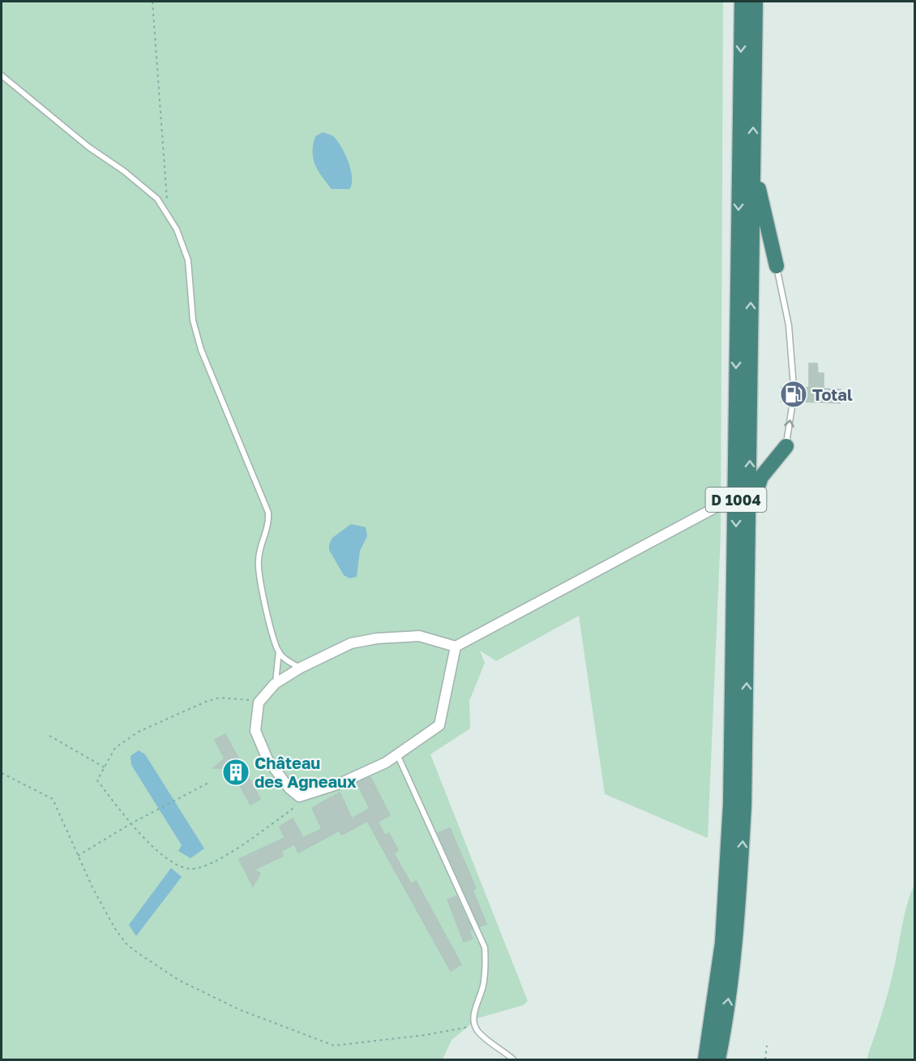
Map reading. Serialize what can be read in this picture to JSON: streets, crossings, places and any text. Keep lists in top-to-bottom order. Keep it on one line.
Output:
{"streets":{"highway":["D 1004"]},"places":{"fuel station":["Total"],"building":["Château des Agneaux"]}}
